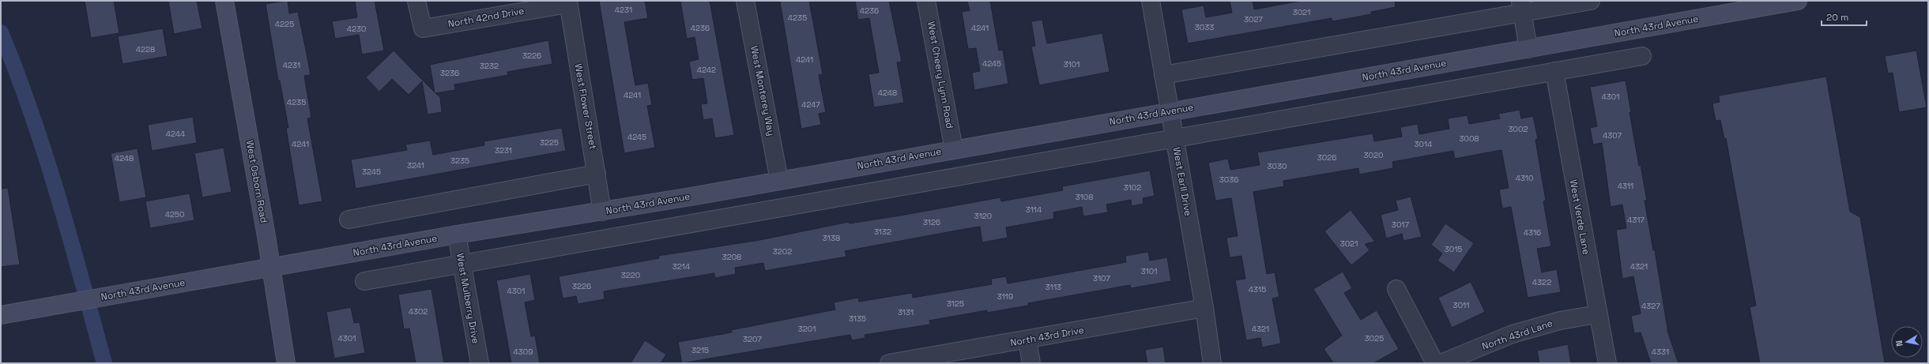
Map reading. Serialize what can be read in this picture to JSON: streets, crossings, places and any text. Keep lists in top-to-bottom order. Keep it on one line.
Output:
{"streets":{"main road":["North 43rd Avenue","West Osborn Road"],"street":["North 42nd Drive","West Cheery Lynn Road","West Monterey Way","West Flower Street","West Earll Drive","West Verde Lane","West Mulberry Drive","North 43rd Lane","North 43rd Drive"]},"crossings":[["North 42nd Drive","West Flower Street"],["North 43rd Avenue","West Cheery Lynn Road"],["North 43rd Avenue","West Monterey Way"],["North 43rd Avenue","West Flower Street"],["North 43rd Avenue","West Osborn Road"],["North 43rd Avenue","West Earll Drive"],["North 43rd Avenue","West Mulberry Drive"],["West Earll Drive","North 43rd Drive"],["West Verde Lane","North 43rd Lane"]],"house_numbers":["4231","4236","3021","4235","3027","4225","3033","4236","4241","4230","4228","3226","4241","4245","3101","4231","3232","4242","3236","4248","4241","4301","4235","4247","3002","4244","4307","4245","3008","3225","4241","3014","3231","3020","3026","4248","3235","3241","3030","3245","4310","3036","4311","3102","3108","3114","4250","3120","4317","3126","3017","3132","4316","3138","3021","3015","3202","3208","3214","4321","3101","3220","3107","4322","3226","3113","4315","4301","3119","3125","3011","4327","4302","3131","3135","3201","4321","4301","3025","3207","3215","4309","4331"],"scale_bar":"20 m","north":"left"}
